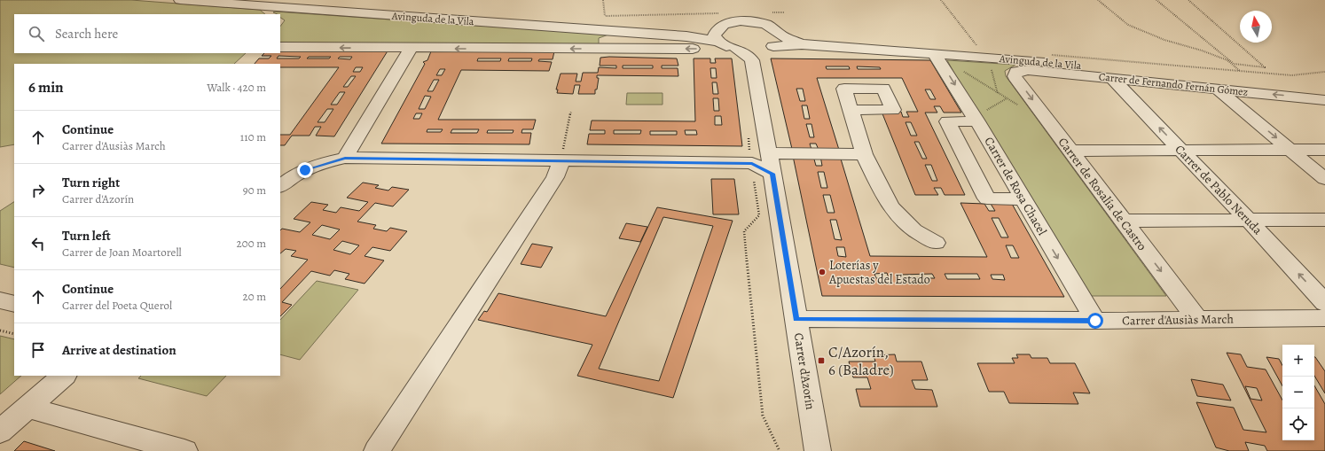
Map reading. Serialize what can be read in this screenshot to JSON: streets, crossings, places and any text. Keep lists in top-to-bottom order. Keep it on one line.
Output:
{"streets":{"street":["Avinguda de la Vila","Carrer de Fernando Fernán Gómez","Carrer de Rosa Chacel","Carrer de Pablo Neruda","Carrer de Rosalía de Castro","Carrer d'Ausiàs March","Carrer d'Azorín"]},"crossings":[["Avinguda de la Vila","Carrer de Rosa Chacel"],["Avinguda de la Vila","Carrer d'Azorín"],["Carrer de Fernando Fernán Gómez","Carrer de Pablo Neruda"],["Carrer de Fernando Fernán Gómez","Carrer de Rosalía de Castro"],["Carrer de Rosa Chacel","Carrer d'Ausiàs March"],["Carrer de Rosalía de Castro","Carrer d'Ausiàs March"],["Carrer d'Ausiàs March","Carrer d'Azorín"]],"one_way":["Carrer de Pablo Neruda"],"places":{"other":["Loterías y Apuestas del Estado"],"transit":["C/Azorín, 6 (Baladre)"]},"north":"top","page":{"search":"Search here","heading":["6 min","Walk · 420 m"],"list":[["Continue","Carrer d'Ausiàs March","110 m"],["Turn right","Carrer d'Azorín","90 m"],["Turn left","Carrer de Joan Moartorell","200 m"],["Continue","Carrer del Poeta Querol","20 m"],"Arrive at destination"],"map_buttons":["+","−"]}}
